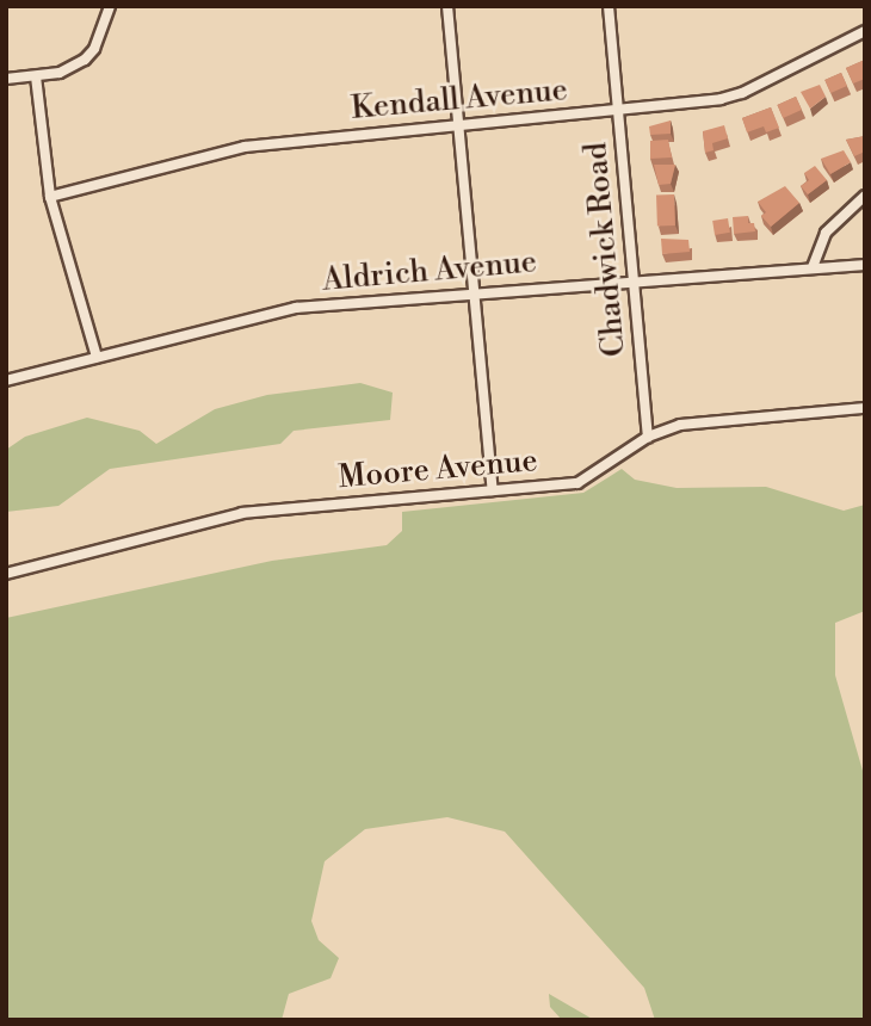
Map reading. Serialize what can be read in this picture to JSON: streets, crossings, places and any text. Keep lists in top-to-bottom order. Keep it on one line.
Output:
{"streets":{"street":["Kendall Avenue","Chadwick Road","Aldrich Avenue","Moore Avenue"]},"crossings":[["Kendall Avenue","Chadwick Road"],["Chadwick Road","Aldrich Avenue"],["Chadwick Road","Moore Avenue"]]}
